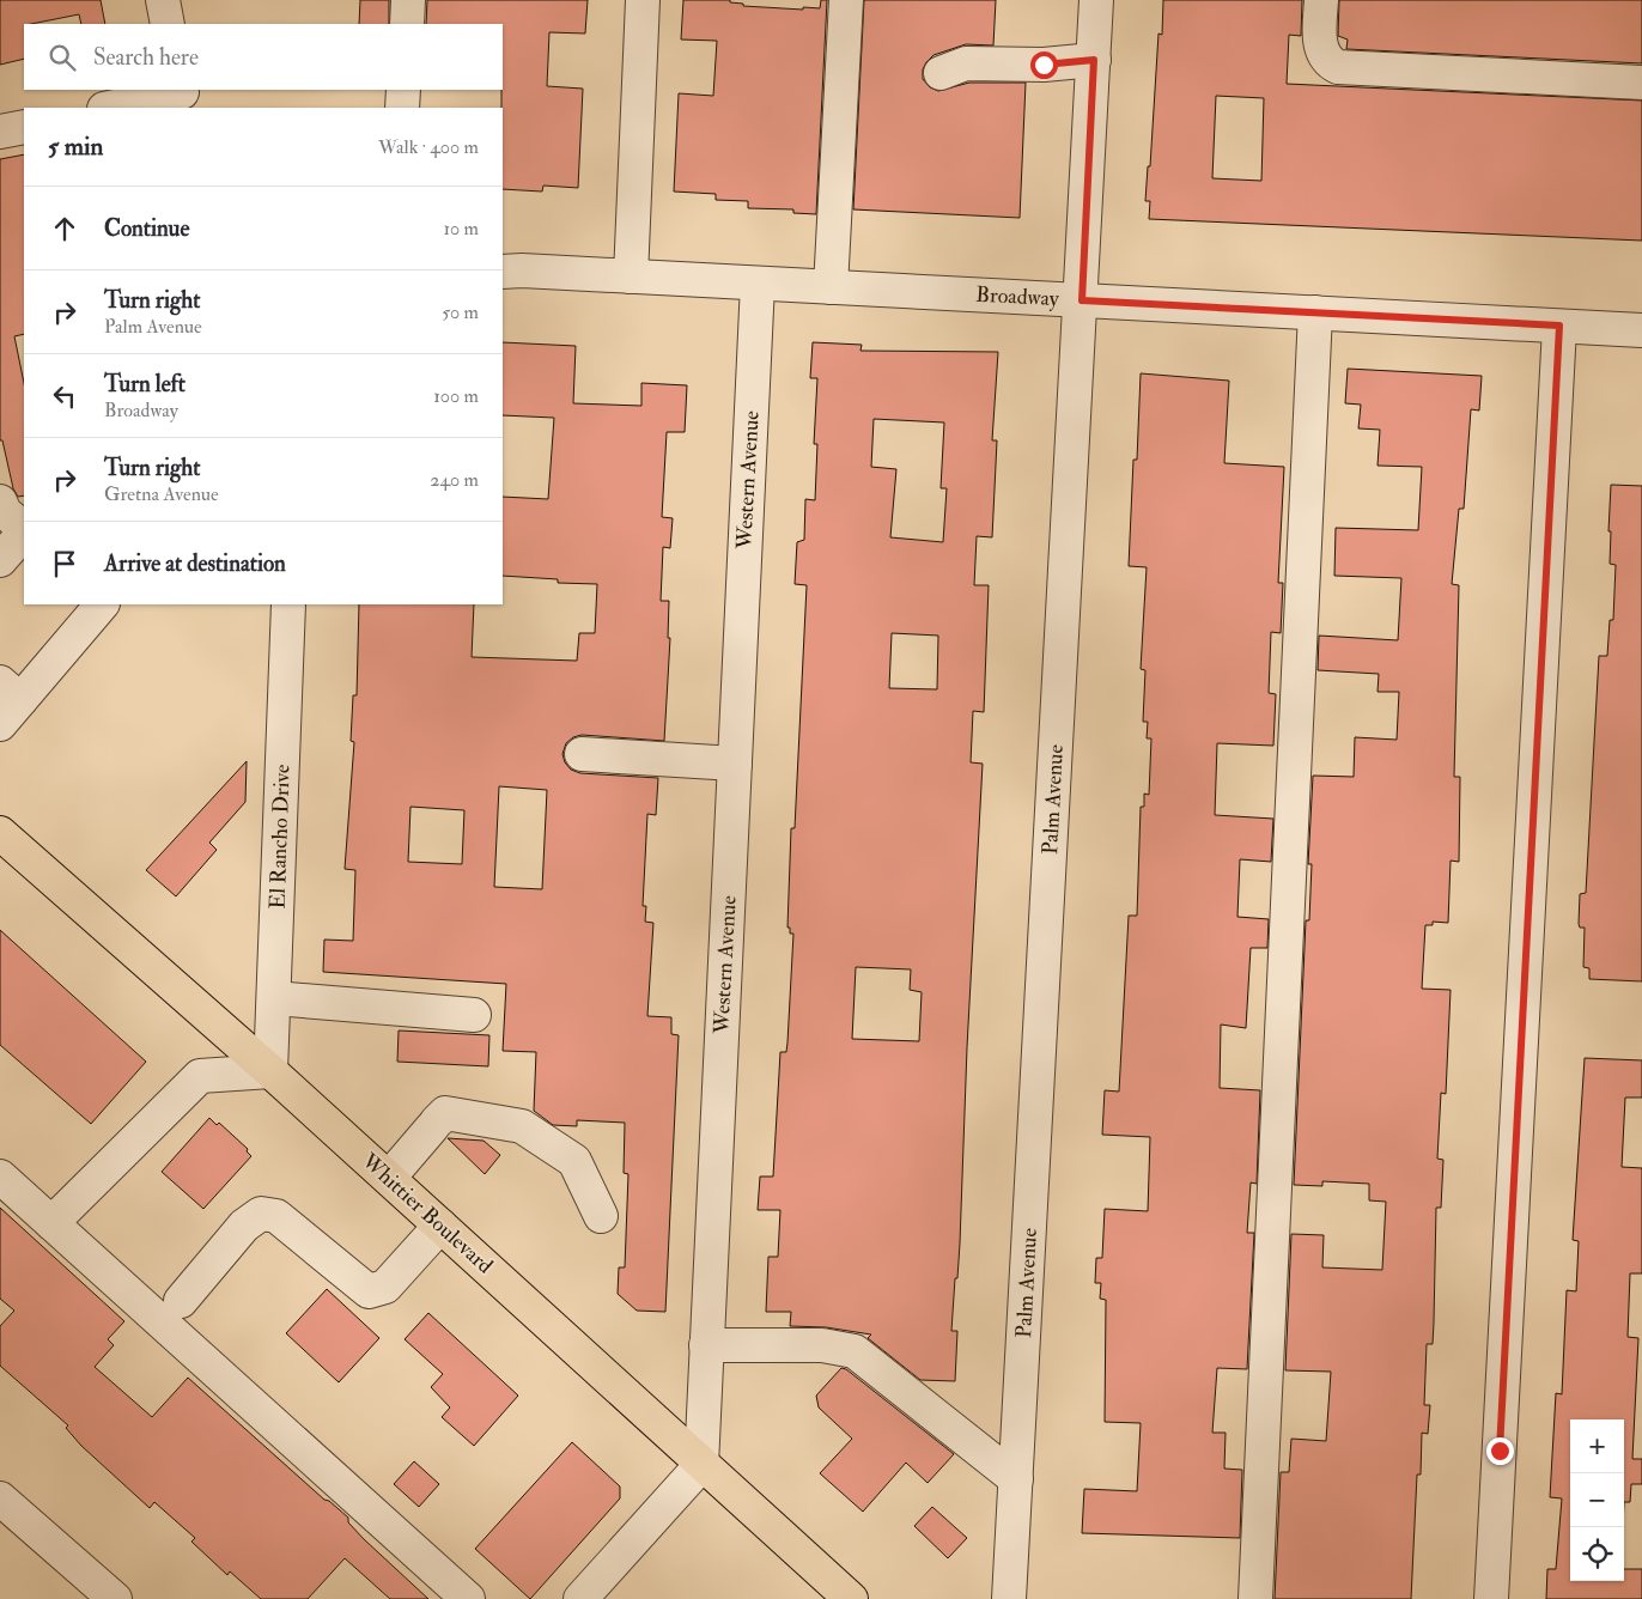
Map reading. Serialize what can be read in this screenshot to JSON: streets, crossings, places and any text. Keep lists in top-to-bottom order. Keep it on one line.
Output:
{"streets":{"main road":["Whittier Boulevard"],"street":["Broadway","Western Avenue","Palm Avenue","El Rancho Drive"]},"crossings":[["Broadway","Western Avenue"],["Broadway","Palm Avenue"],["Western Avenue","Whittier Boulevard"],["El Rancho Drive","Whittier Boulevard"]],"page":{"search":"Search here","heading":["5 min","Walk · 400 m"],"list":[["Continue","10 m"],["Turn right","Palm Avenue","50 m"],["Turn left","Broadway","100 m"],["Turn right","Gretna Avenue","240 m"],"Arrive at destination"],"map_buttons":["+","−"]}}
